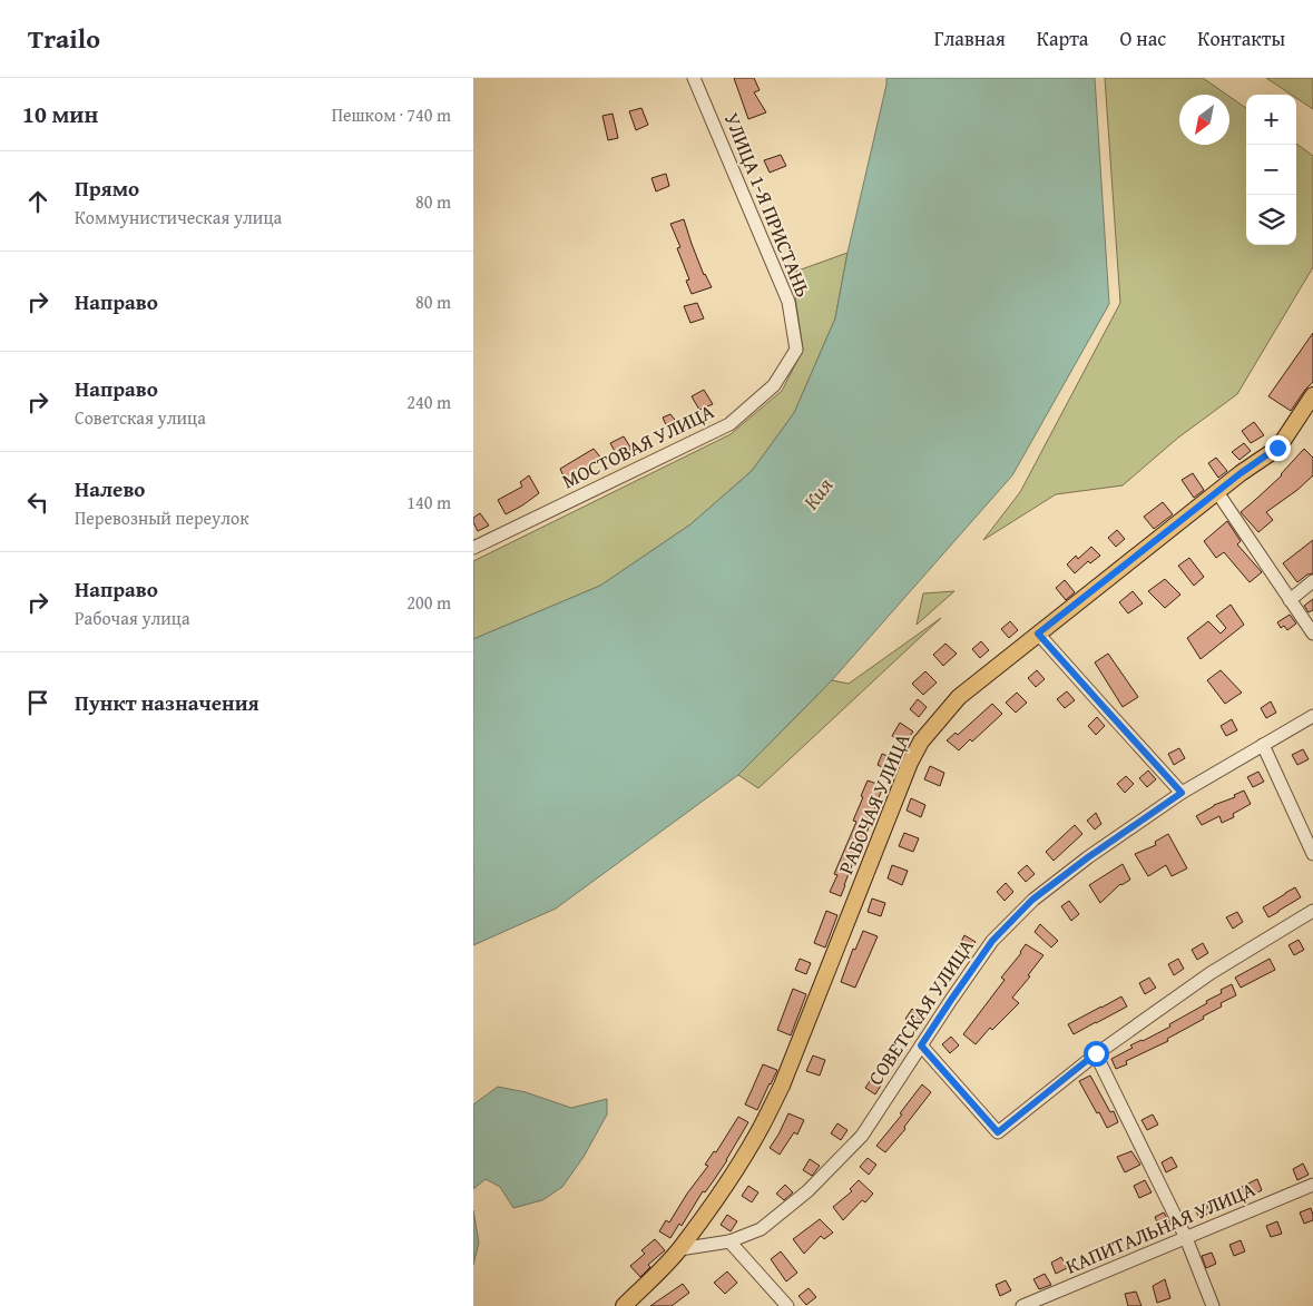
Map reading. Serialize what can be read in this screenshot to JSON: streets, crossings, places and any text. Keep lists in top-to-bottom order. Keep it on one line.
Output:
{"streets":{"main road":["РАБОЧАЯ УЛИЦА"],"street":["УЛИЦА 1-Я ПРИСТАНЬ","МОСТОВАЯ УЛИЦА","СОВЕТСКАЯ УЛИЦА","КАПИТАЛЬНАЯ УЛИЦА"]},"crossings":[["УЛИЦА 1-Я ПРИСТАНЬ","МОСТОВАЯ УЛИЦА"],["РАБОЧАЯ УЛИЦА","СОВЕТСКАЯ УЛИЦА"]],"water":["Кия"],"north":"bottom left","page":{"header":"Trailo","nav":["Главная","Карта","О нас","Контакты"],"heading":["10 мин","Пешком · 740 m"],"map_buttons":["+","−"],"list":[["Прямо","Коммунистическая улица","80 m"],["Направо","80 m"],["Направо","Советская улица","240 m"],["Налево","Перевозный переулок","140 m"],["Направо","Рабочая улица","200 m"],"Пункт назначения"]}}
